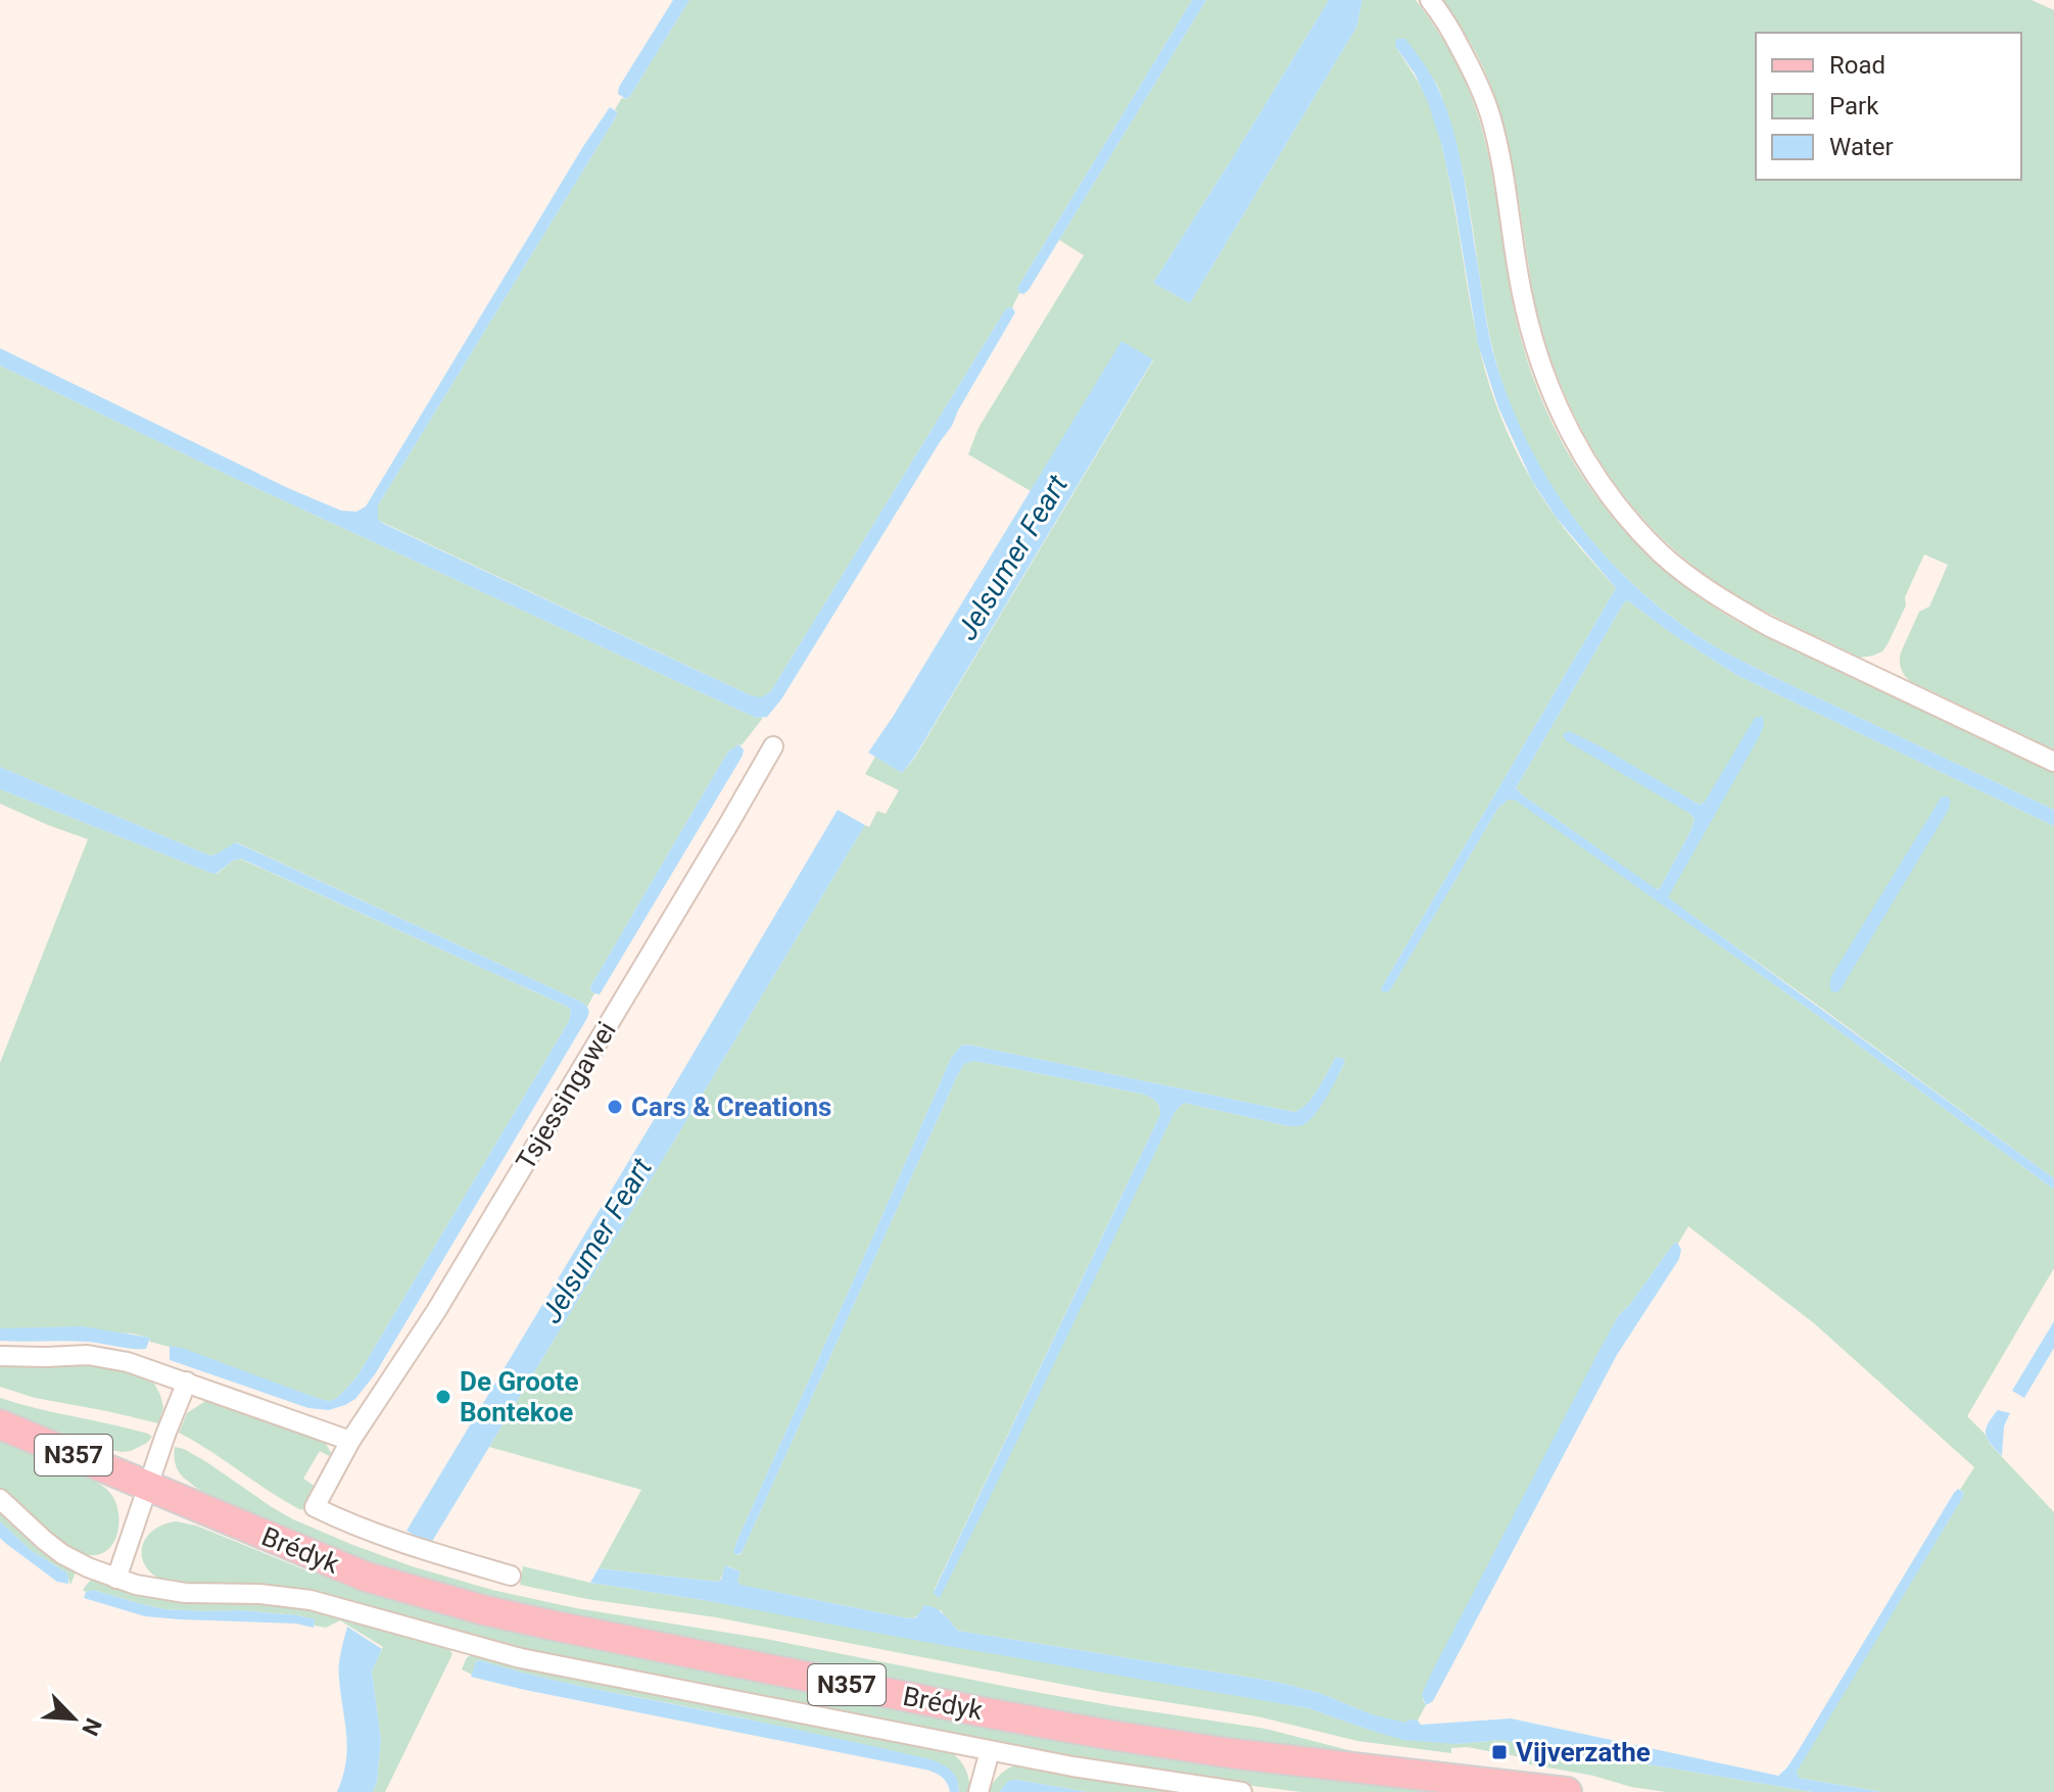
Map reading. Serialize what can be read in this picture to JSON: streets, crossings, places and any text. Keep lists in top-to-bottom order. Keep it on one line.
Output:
{"streets":{"main road":["N357","Brédyk"],"street":["Tsjessingawei"]},"crossings":[["Tsjessingawei","Brédyk"],["N357","Brédyk"]],"water":["Jelsumer Feart"],"places":{"other":["Cars & Creations","De Groote Bontekoe"],"transit":["Vijverzathe"]},"legend":["Road","Park","Water"],"north":"bottom right"}
